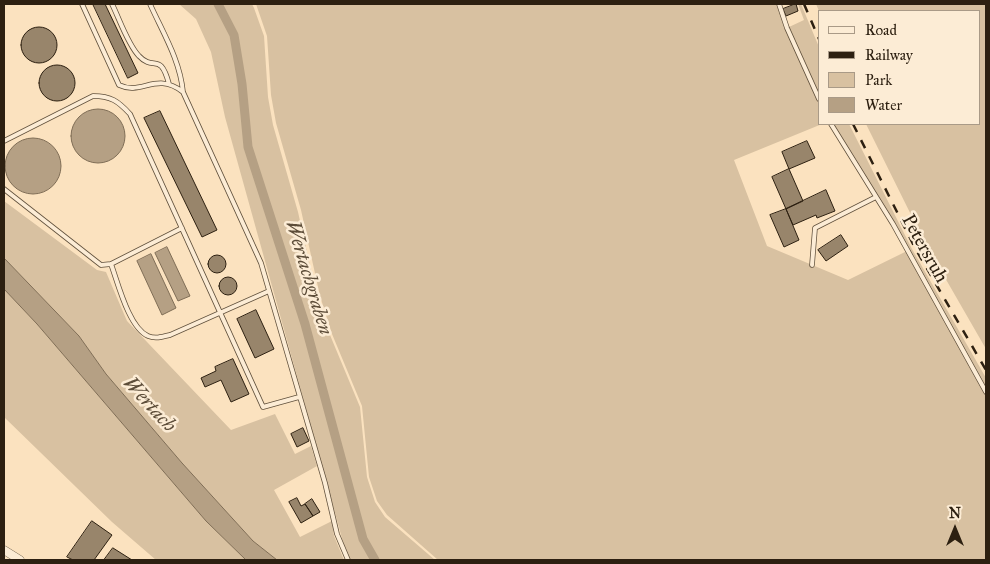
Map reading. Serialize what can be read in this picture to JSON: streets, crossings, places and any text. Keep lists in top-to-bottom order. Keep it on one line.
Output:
{"streets":{"lane":["Petersruh"]},"water":["Wertachgraben","Wertach"],"legend":["Road","Railway","Park","Water"],"north":"top"}
